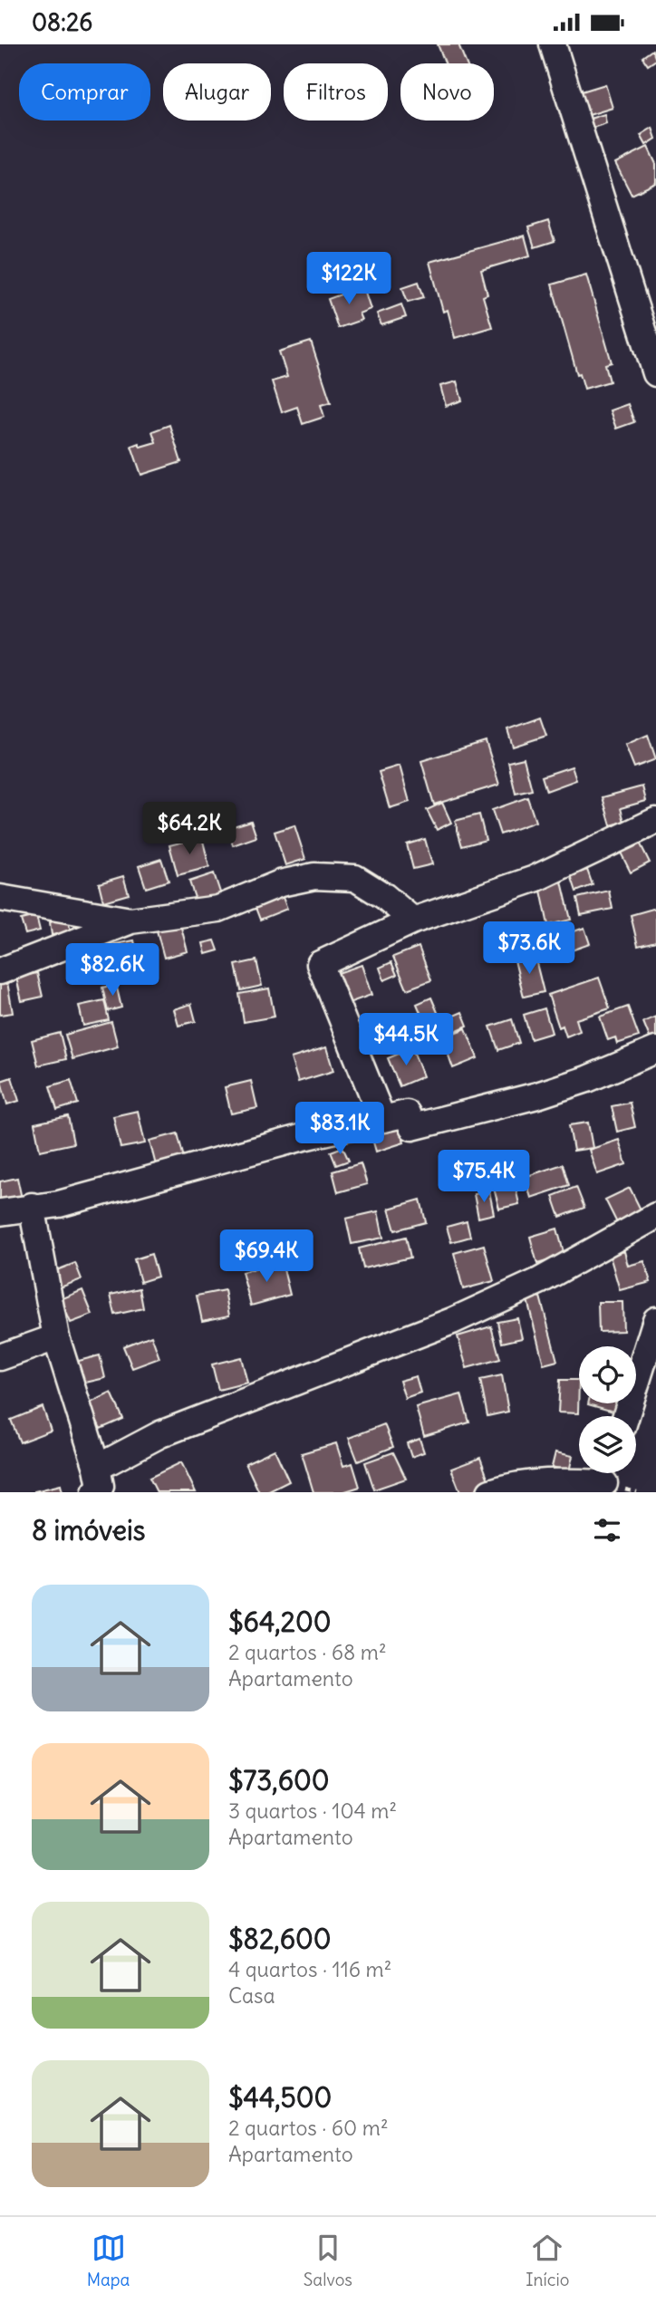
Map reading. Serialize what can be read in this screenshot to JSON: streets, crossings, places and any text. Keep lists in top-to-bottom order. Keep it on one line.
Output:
{"page":{"status":"08:26","chip":["Comprar","Alugar","Filtros","Novo"],"price":["$122K","$64.2K","$73.6K","$82.6K","$44.5K","$83.1K","$75.4K","$69.4K"],"heading":"8 imóveis","list":[{"name":"$64,200","note":"2 quartos · 68 m² · Apartamento"},{"name":"$73,600","note":"3 quartos · 104 m² · Apartamento"},{"name":"$82,600","note":"4 quartos · 116 m² · Casa"},{"name":"$44,500","note":"2 quartos · 60 m² · Apartamento"}],"tabs":["Mapa","Salvos","Início"]}}
